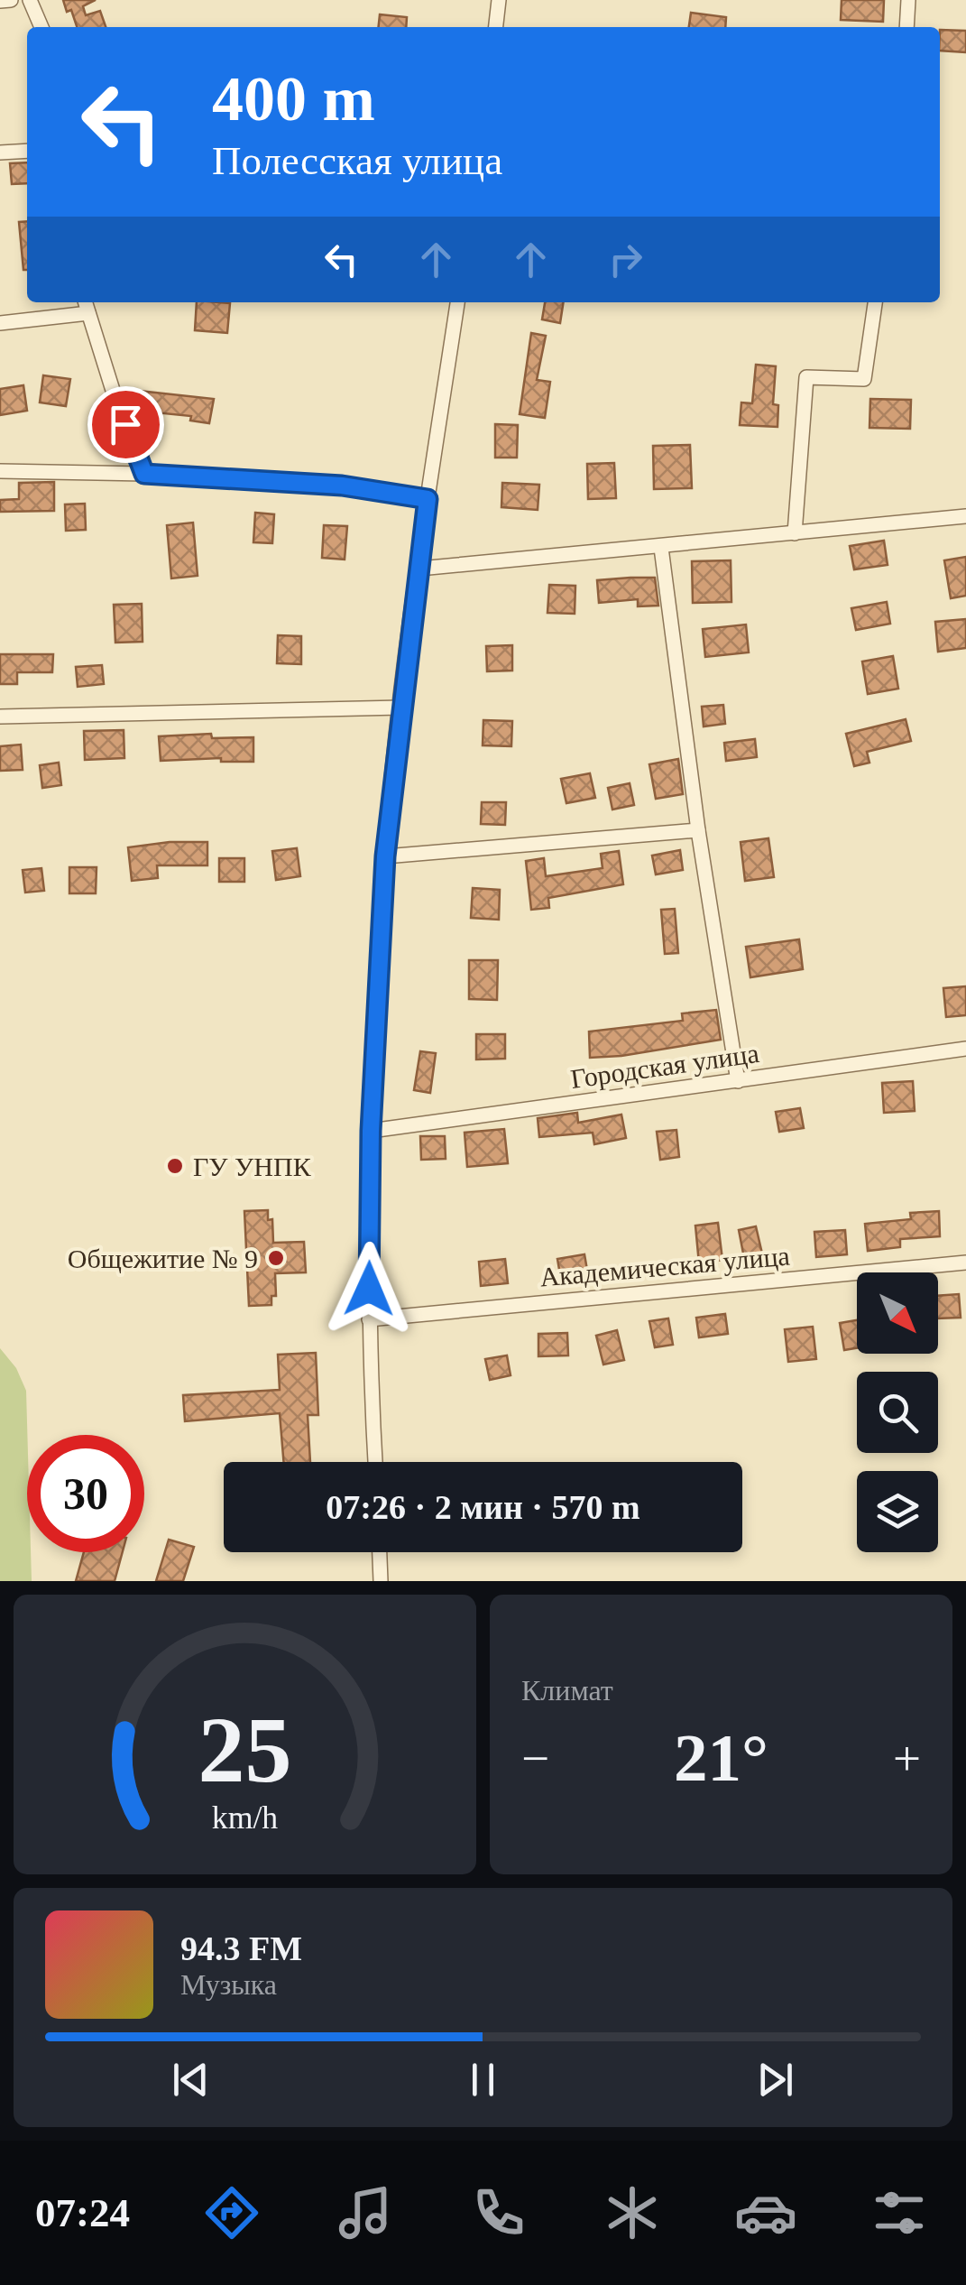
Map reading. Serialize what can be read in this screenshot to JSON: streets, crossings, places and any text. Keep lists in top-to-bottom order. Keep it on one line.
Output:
{"streets":{"street":["Городская улица","Академическая улица"]},"places":["ГУ УНПК","Общежитие № 9"],"north":"bottom right","page":{"turn":["400 m","Полесская улица"],"limit":"30","trip":"07:26 · 2 мин · 570 m","tile":"Климат","heat":["−","21°","+"],"song":["94.3 FM","Музыка"],"tabs":"07:24","gauge":["25","km/h"]}}
